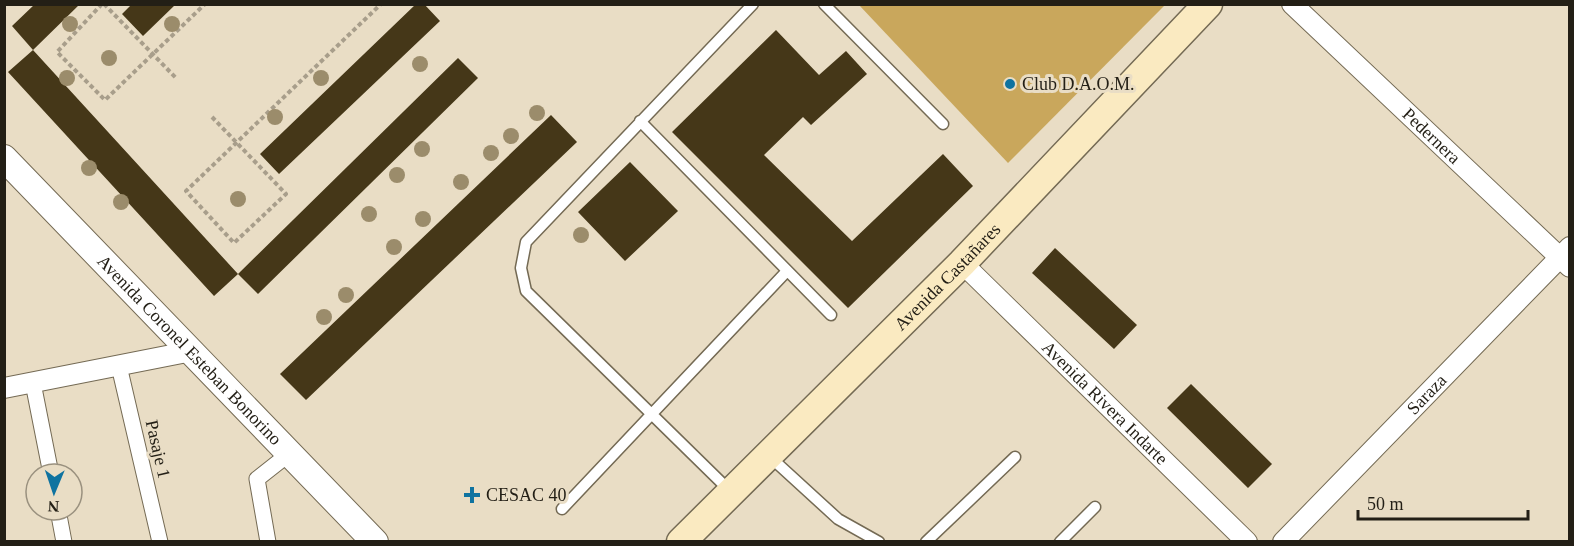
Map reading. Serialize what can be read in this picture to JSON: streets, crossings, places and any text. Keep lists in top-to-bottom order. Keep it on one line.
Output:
{"streets":{"main road":["Avenida Castañares"],"street":["Pedernera","Avenida Coronel Esteban Bonorino","Saraza","Avenida Rivera Indarte","Pasaje 1"]},"crossings":[["Pedernera","Saraza"],["Avenida Castañares","Avenida Rivera Indarte"]],"places":{"other":["Club D.A.O.M."],"health":["CESAC 40"]},"scale_bar":"50 m","north":"bottom"}
